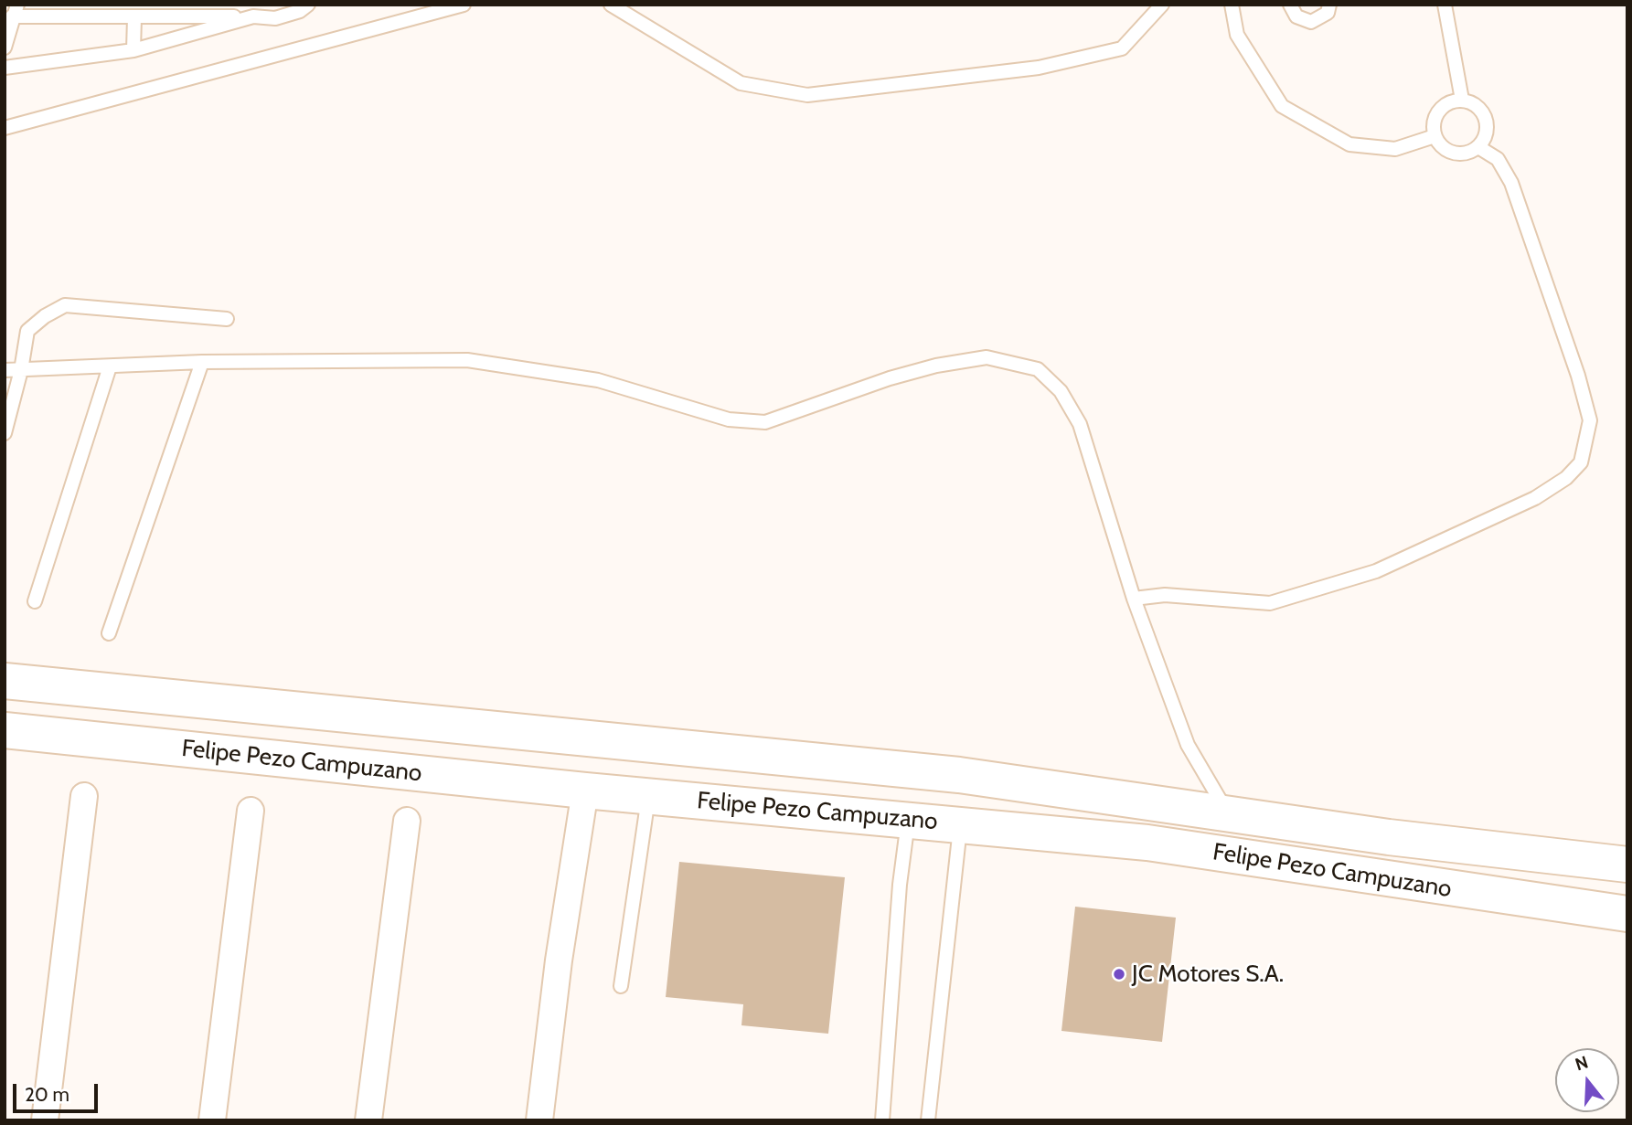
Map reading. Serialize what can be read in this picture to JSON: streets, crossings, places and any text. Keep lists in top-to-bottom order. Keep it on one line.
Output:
{"streets":{"main road":["Felipe Pezo Campuzano"]},"places":["JC Motores S.A."],"scale_bar":"20 m","north":"top"}
